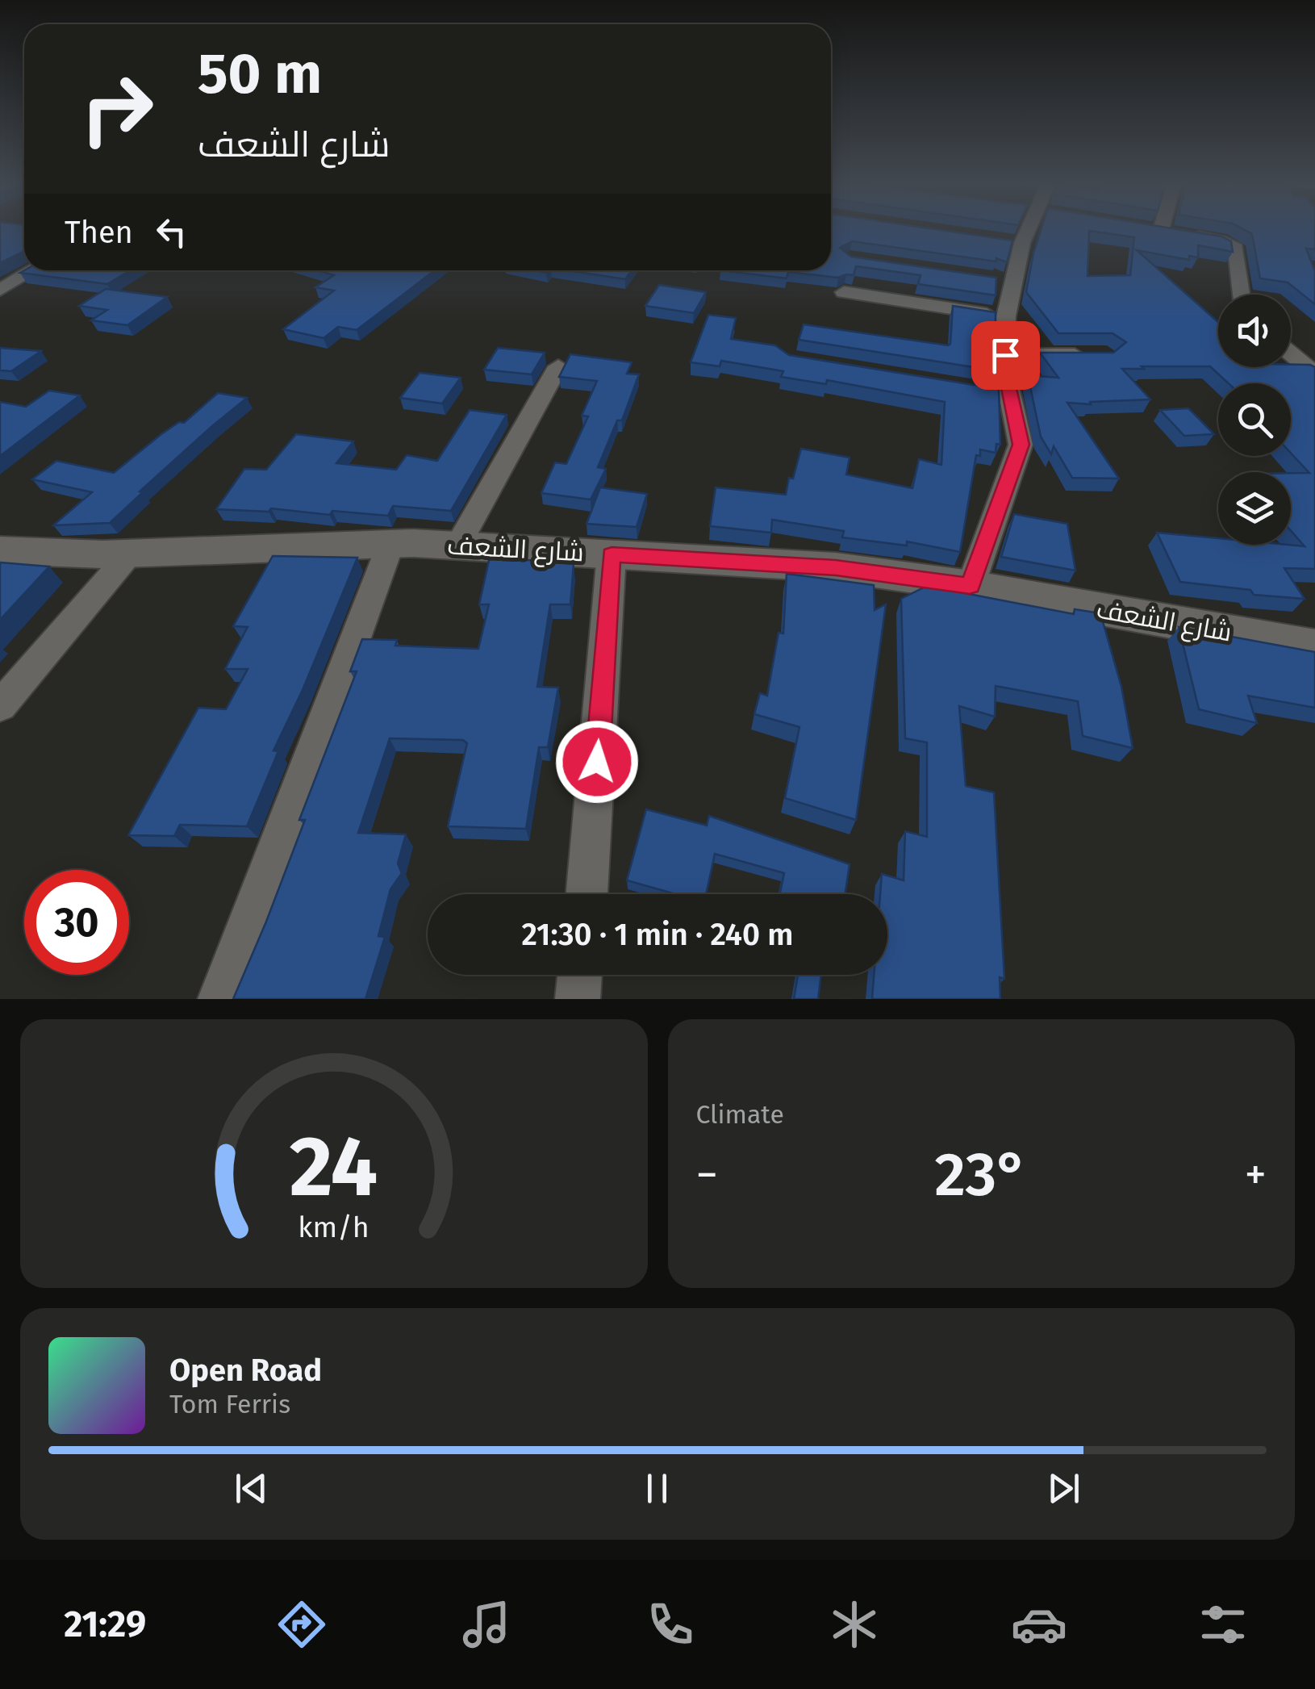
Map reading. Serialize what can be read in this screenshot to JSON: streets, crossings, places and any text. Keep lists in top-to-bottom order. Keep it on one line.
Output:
{"streets":{"street":["شارع الشعف"]},"page":{"turn":["50 m","شارع الشعف"],"then":"Then","limit":"30","trip":"21:30 · 1 min · 240 m","tile":"Climate","heat":["−","23°","+"],"song":["Open Road","Tom Ferris"],"tabs":"21:29","gauge":["24","km/h"]}}
